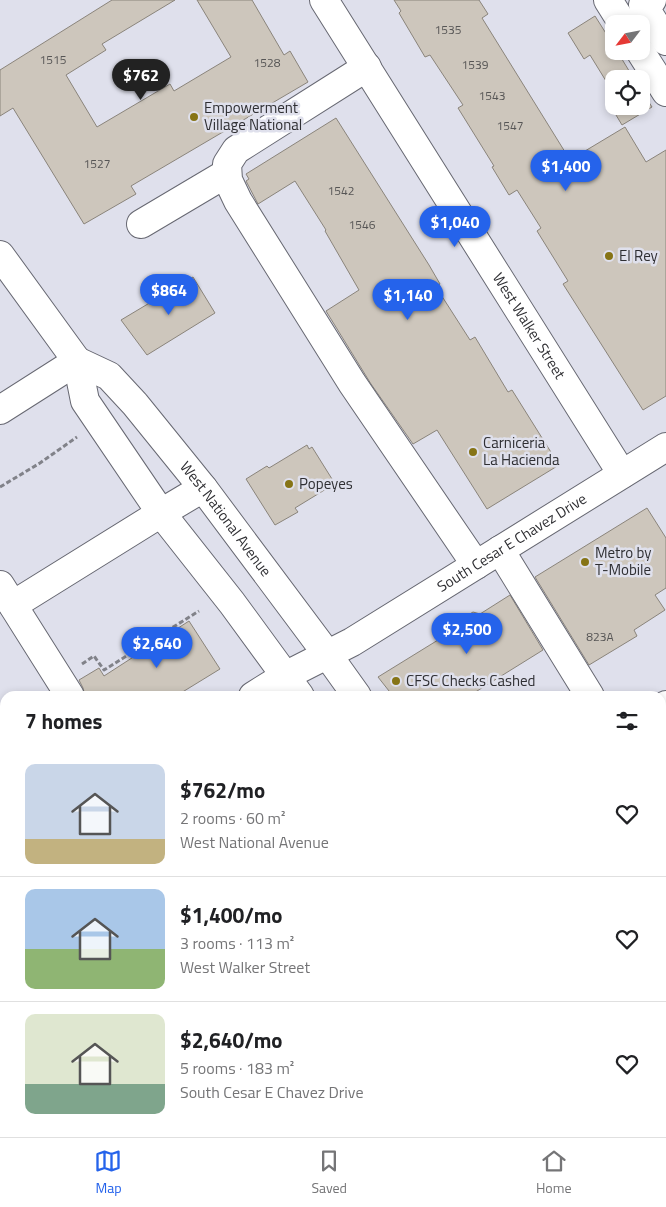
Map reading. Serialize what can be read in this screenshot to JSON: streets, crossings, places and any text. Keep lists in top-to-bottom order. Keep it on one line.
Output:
{"streets":{"main road":["West Walker Street","West National Avenue","South Cesar E Chavez Drive"]},"crossings":[["West Walker Street","South Cesar E Chavez Drive"],["West National Avenue","South Cesar E Chavez Drive"]],"places":["Empowerment Village National","El Rey","Carniceria La Hacienda","Popeyes","Metro by T-Mobile","CFSC Checks Cashed"],"house_numbers":["1535","1515","1528","1539","1543","1547","1527","1542","1546","823A"],"north":"bottom left","page":{"price":["$762","$1,400","$1,040","$864","$1,140","$2,500","$2,640"],"heading":"7 homes","list":[{"name":"$762/mo","note":"2 rooms · 60 m² · West National Avenue"},{"name":"$1,400/mo","note":"3 rooms · 113 m² · West Walker Street"},{"name":"$2,640/mo","note":"5 rooms · 183 m² · South Cesar E Chavez Drive"}],"tabs":["Map","Saved","Home"]}}
